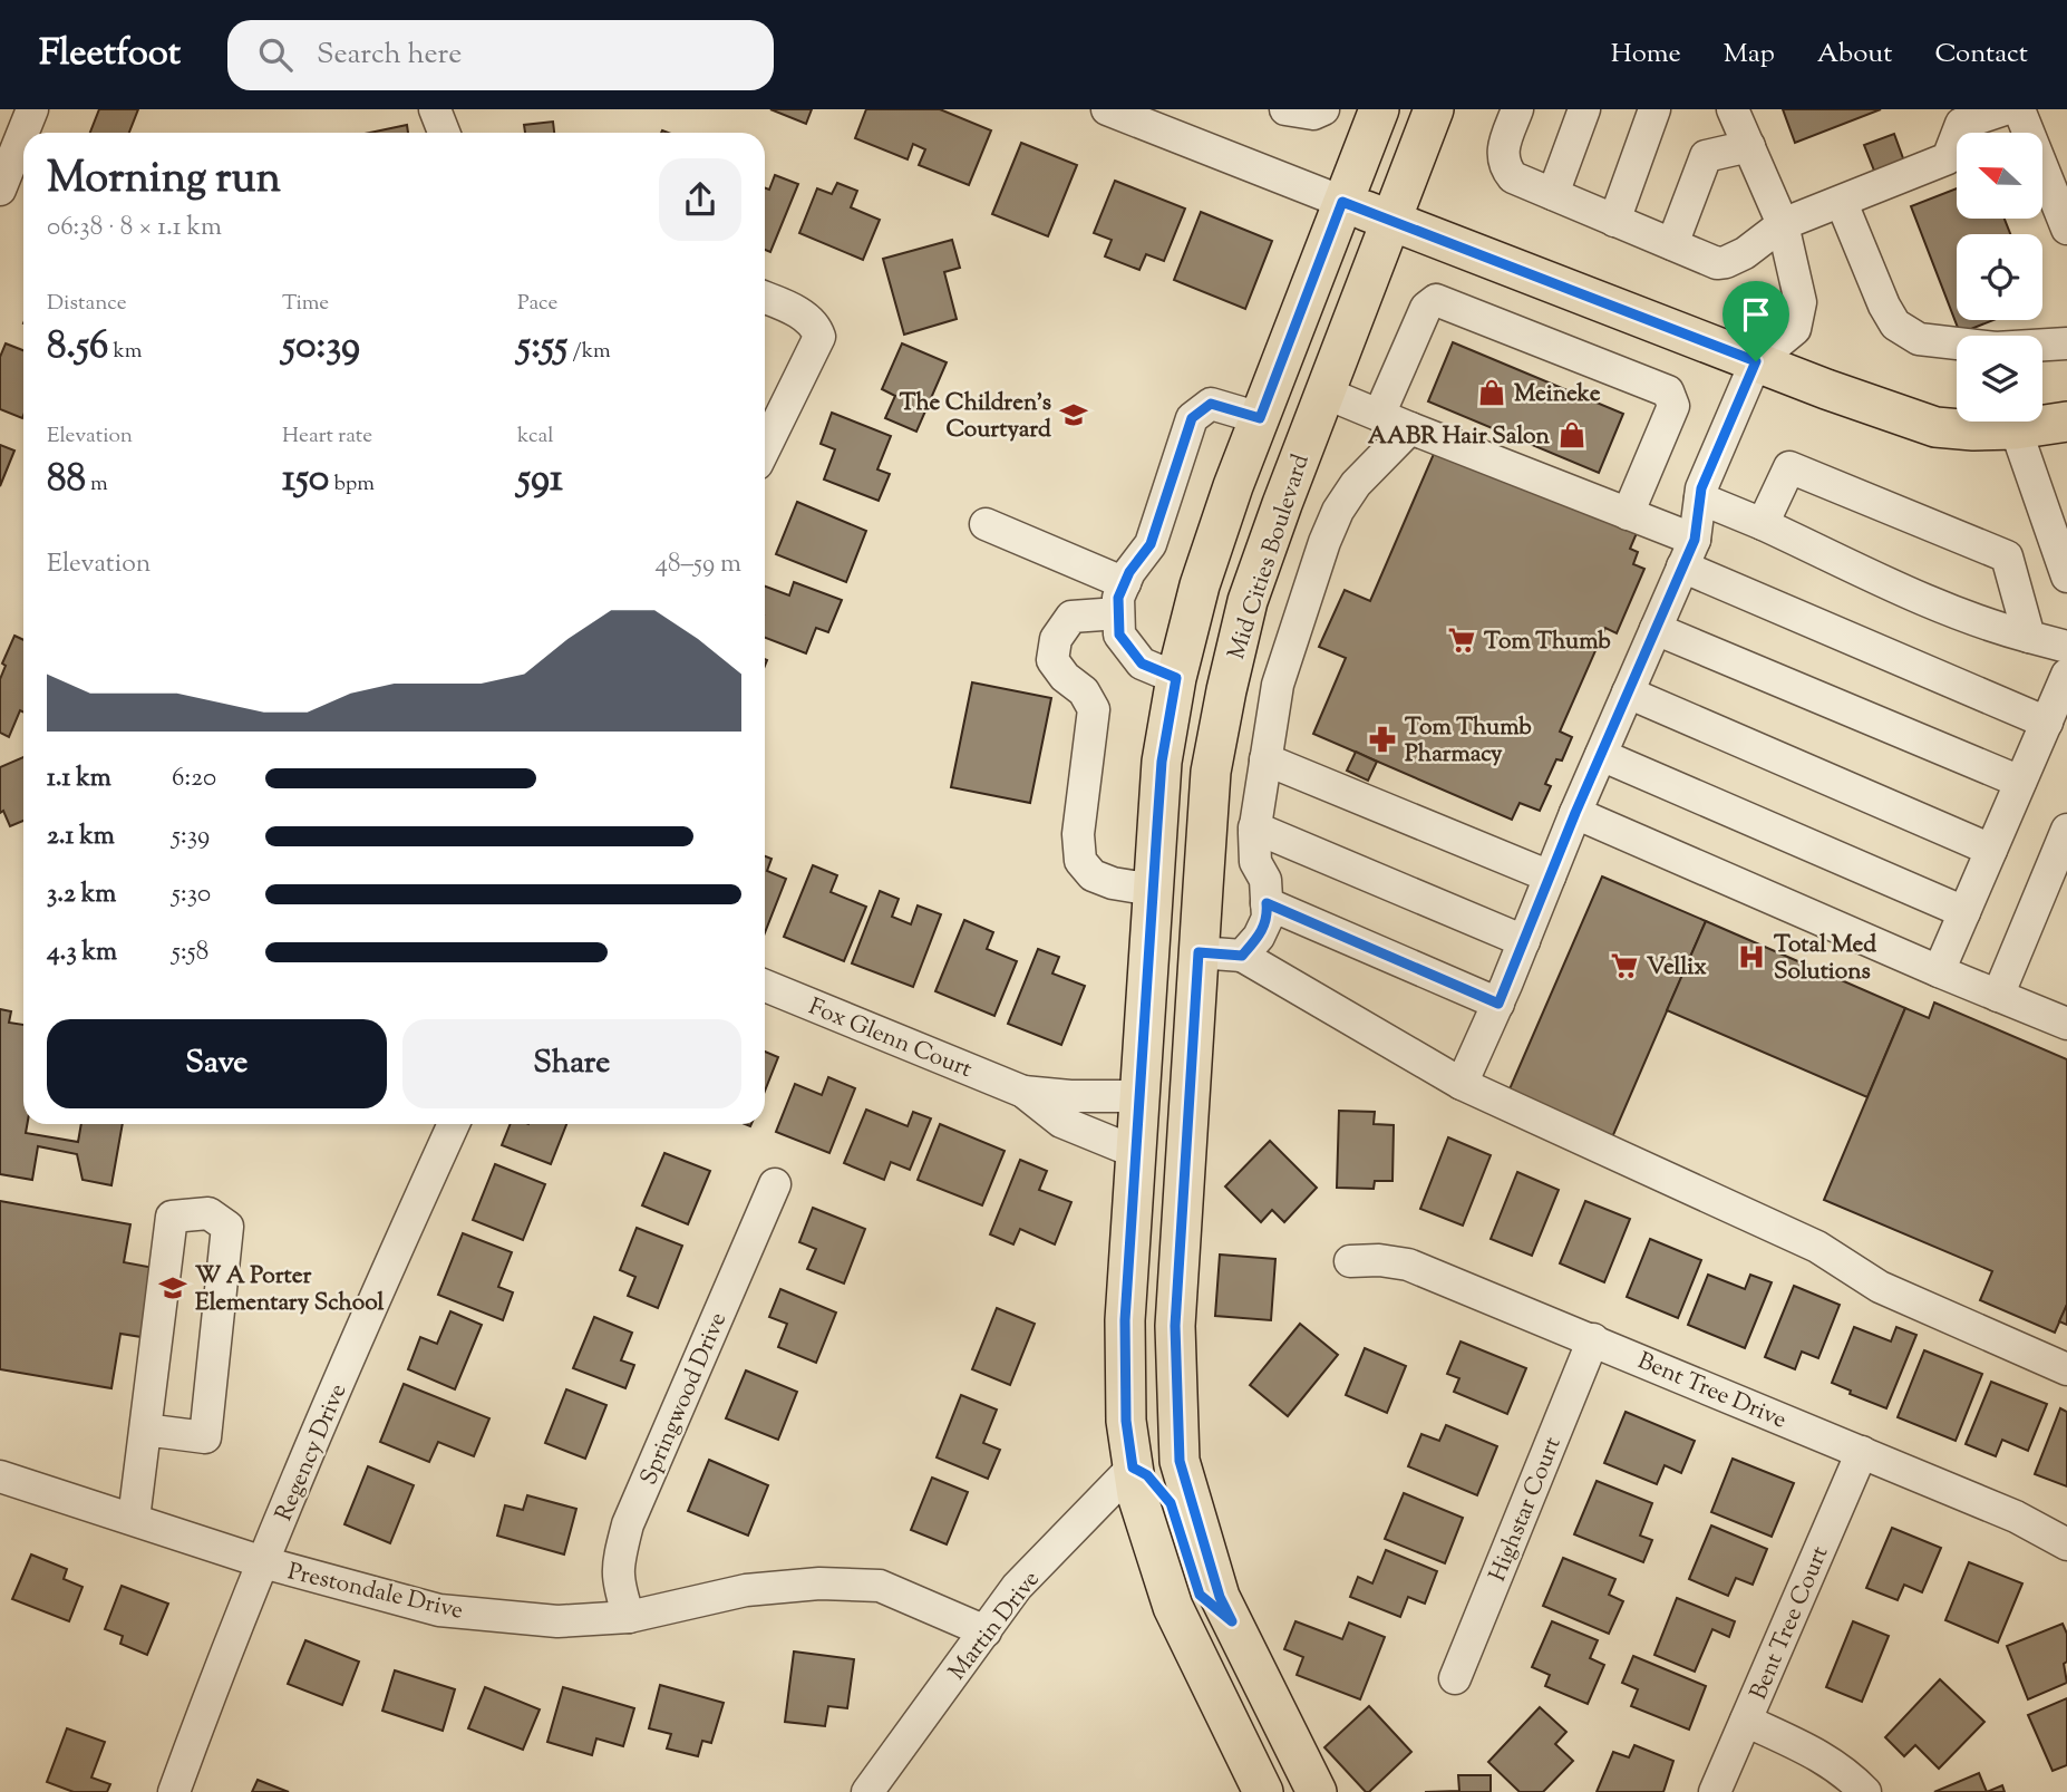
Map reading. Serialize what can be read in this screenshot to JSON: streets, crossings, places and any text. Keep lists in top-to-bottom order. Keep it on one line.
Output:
{"streets":{"main road":["Mid Cities Boulevard"],"street":["Fox Glenn Court","Bent Tree Drive","Springwood Drive","Regency Drive","Highstar Court","Prestondale Drive","Bent Tree Court","Martin Drive"]},"crossings":[["Bent Tree Drive","Highstar Court"],["Bent Tree Drive","Bent Tree Court"],["Springwood Drive","Prestondale Drive"],["Regency Drive","Prestondale Drive"],["Prestondale Drive","Martin Drive"]],"places":{"shop":["Meineke","AABR Hair Salon"],"school or university":["The Children's Courtyard","W A Porter Elementary School"],"supermarket":["Tom Thumb","Vellix"],"pharmacy":["Tom Thumb Pharmacy"],"hospital":["Total Med Solutions"]},"north":"left","page":{"header":"Fleetfoot","search":"Search here","nav":["Home","Map","About","Contact"],"heading":["Morning run","06:38 · 8 × 1.1 km"],"stats":[["Distance","8.56 km"],["Time","50:39"],["Pace","5:55 /km"],["Elevation","88 m"],["Heart rate","150 bpm"],["kcal","591"]],"chart":["Elevation","48–59 m"],"list":[{"name":"1.1 km","note":"6:20"},{"name":"2.1 km","note":"5:39"},{"name":"3.2 km","note":"5:30"},{"name":"4.3 km","note":"5:58"}],"buttons":["Save","Share"]}}
